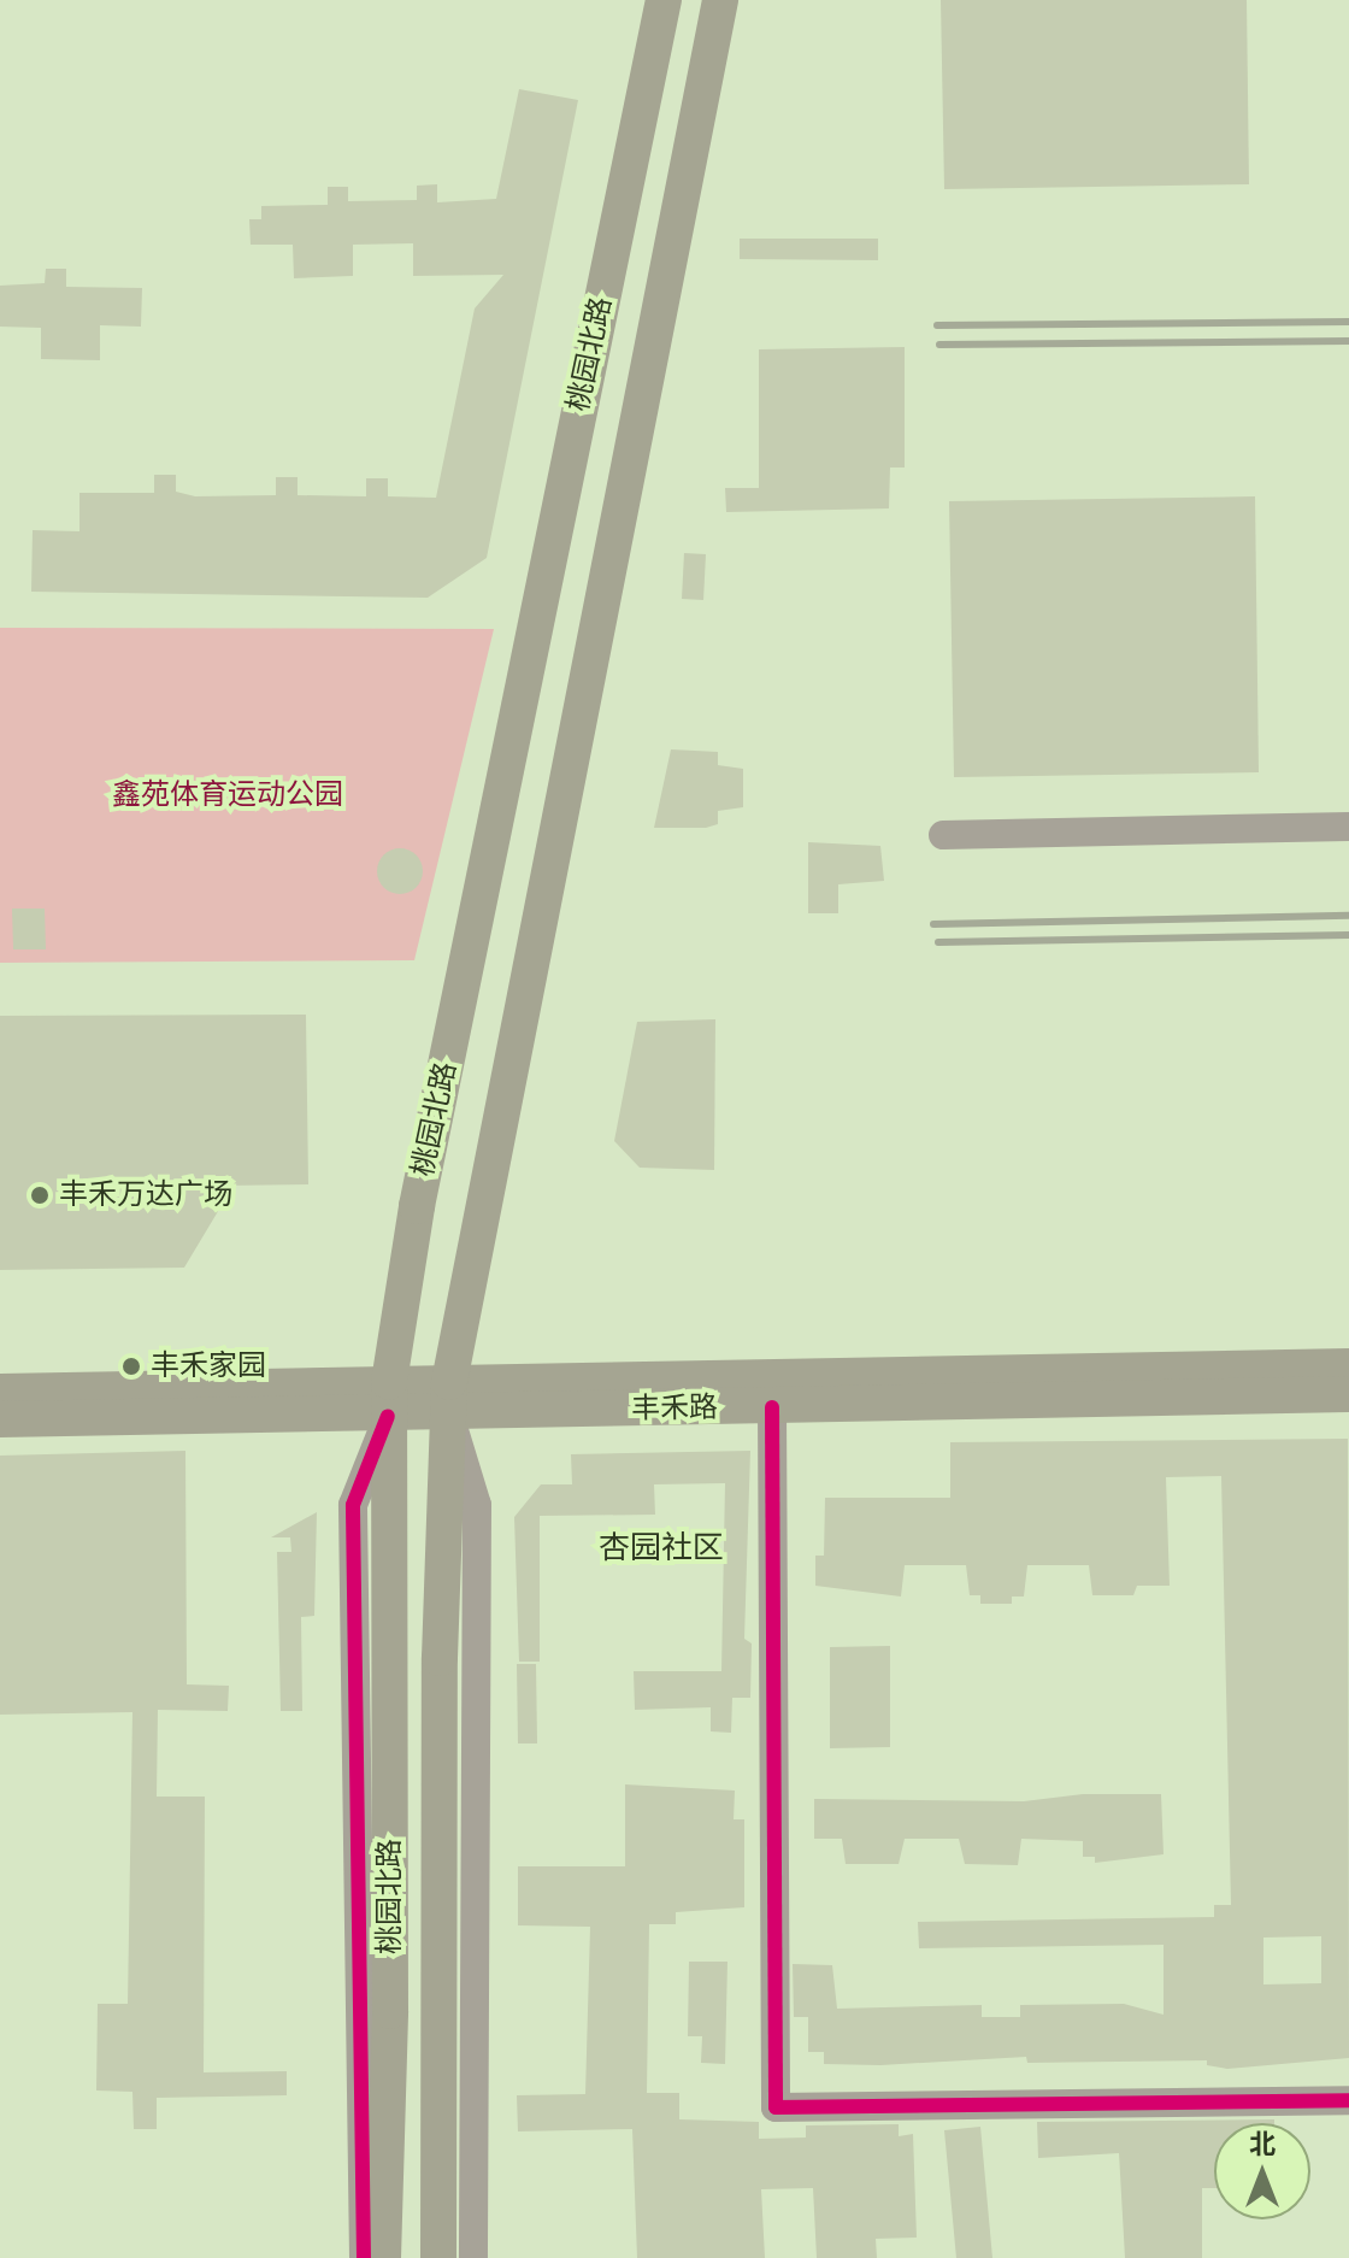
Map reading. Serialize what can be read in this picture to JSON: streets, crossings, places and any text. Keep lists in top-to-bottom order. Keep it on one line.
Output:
{"streets":{"main road":["桃园北路","丰禾路"]},"crossings":[["桃园北路","丰禾路"]],"districts":["杏园社区"],"parks":["鑫苑体育运动公园"],"places":["丰禾万达广场","丰禾家园"],"north":"top"}
